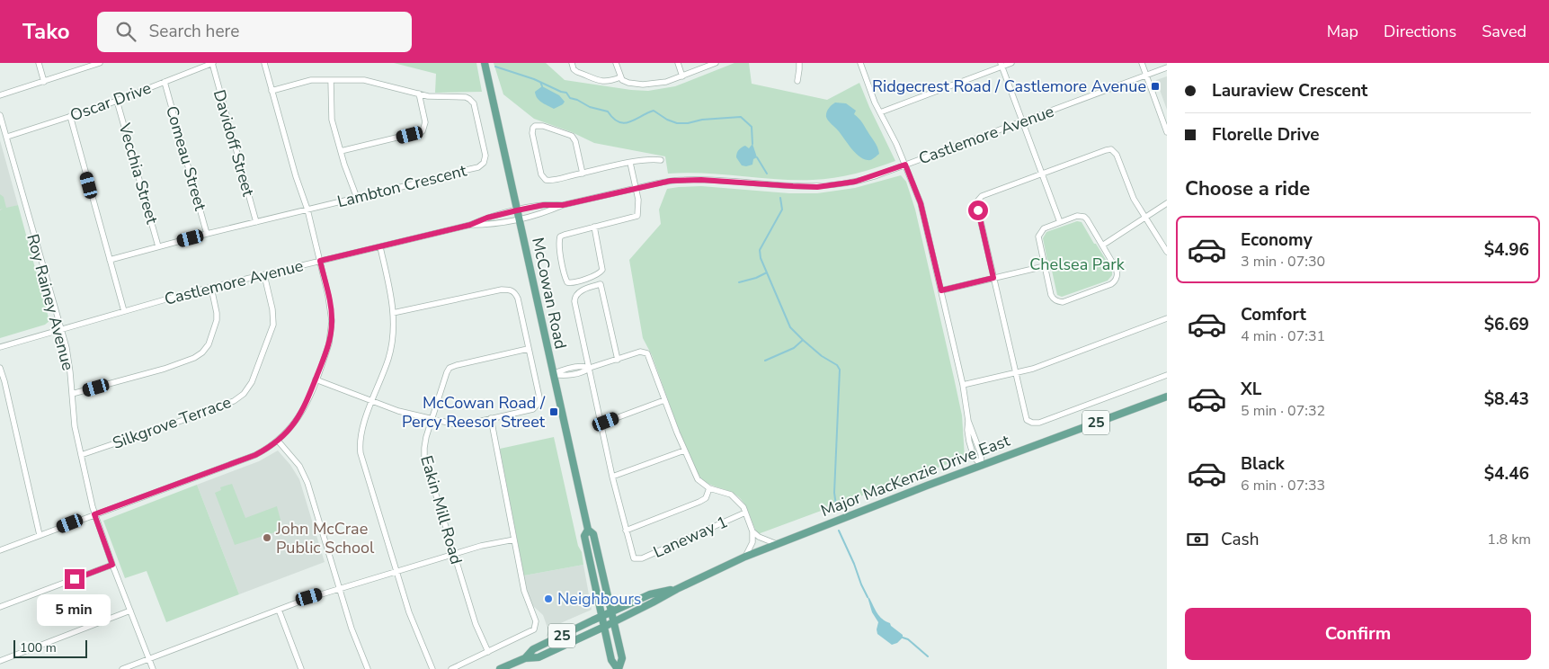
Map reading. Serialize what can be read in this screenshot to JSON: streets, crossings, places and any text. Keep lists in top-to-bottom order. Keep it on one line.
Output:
{"streets":{"main road":["McCowan Road","25","Major MacKenzie Drive East"],"street":["Oscar Drive","Castlemore Avenue","Davidoff Street","Comeau Street","Vecchia Street","Lambton Crescent","Roy Rainey Avenue","Silkgrove Terrace","Eakin Mill Road","Laneway 1"]},"crossings":[["Oscar Drive","Davidoff Street"],["Oscar Drive","Comeau Street"],["Oscar Drive","Vecchia Street"],["Oscar Drive","Roy Rainey Avenue"],["Castlemore Avenue","McCowan Road"],["Castlemore Avenue","Roy Rainey Avenue"],["Castlemore Avenue","Silkgrove Terrace"],["Davidoff Street","Lambton Crescent"],["Comeau Street","Lambton Crescent"],["Vecchia Street","Lambton Crescent"],["McCowan Road","Major MacKenzie Drive East"],["Roy Rainey Avenue","Silkgrove Terrace"]],"parks":["Chelsea Park"],"places":{"transit":["Ridgecrest Road / Castlemore Avenue","McCowan Road / Percy Reesor Street"],"other":["John McCrae Public School","Neighbours"]},"scale_bar":"100 m","page":{"header":"Tako","search":"Search here","nav":["Map","Directions","Saved"],"banner":["Lauraview Crescent","Florelle Drive"],"heading":"Choose a ride","list":[{"name":"Economy","note":"3 min · 07:30","value":"$4.96"},{"name":"Comfort","note":"4 min · 07:31","value":"$6.69"},{"name":"XL","note":"5 min · 07:32","value":"$8.43"},{"name":"Black","note":"6 min · 07:33","value":"$4.46"}],"pay":["Cash","1.8 km"],"bubble":"5 min","buttons":"Confirm","scale":"100 m"}}
